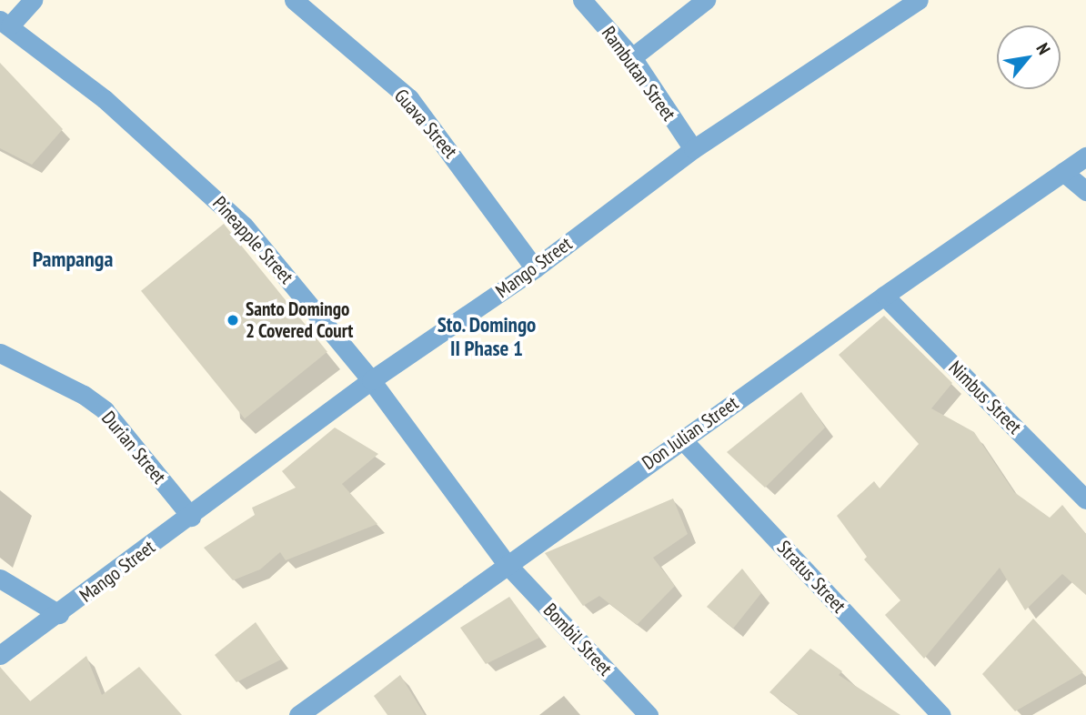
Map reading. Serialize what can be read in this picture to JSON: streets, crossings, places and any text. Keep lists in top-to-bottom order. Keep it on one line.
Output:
{"streets":{"street":["Rambutan Street","Guava Street","Pineapple Street","Mango Street","Nimbus Street","Don Julian Street","Durian Street","Stratus Street","Bombil Street"]},"crossings":[["Rambutan Street","Mango Street"],["Guava Street","Mango Street"],["Pineapple Street","Mango Street"],["Pineapple Street","Don Julian Street"],["Pineapple Street","Bombil Street"],["Mango Street","Durian Street"],["Nimbus Street","Don Julian Street"],["Don Julian Street","Stratus Street"],["Don Julian Street","Bombil Street"]],"districts":["Pampanga","Sto. Domingo II Phase 1"],"places":["Santo Domingo 2 Covered Court"],"north":"top right"}
